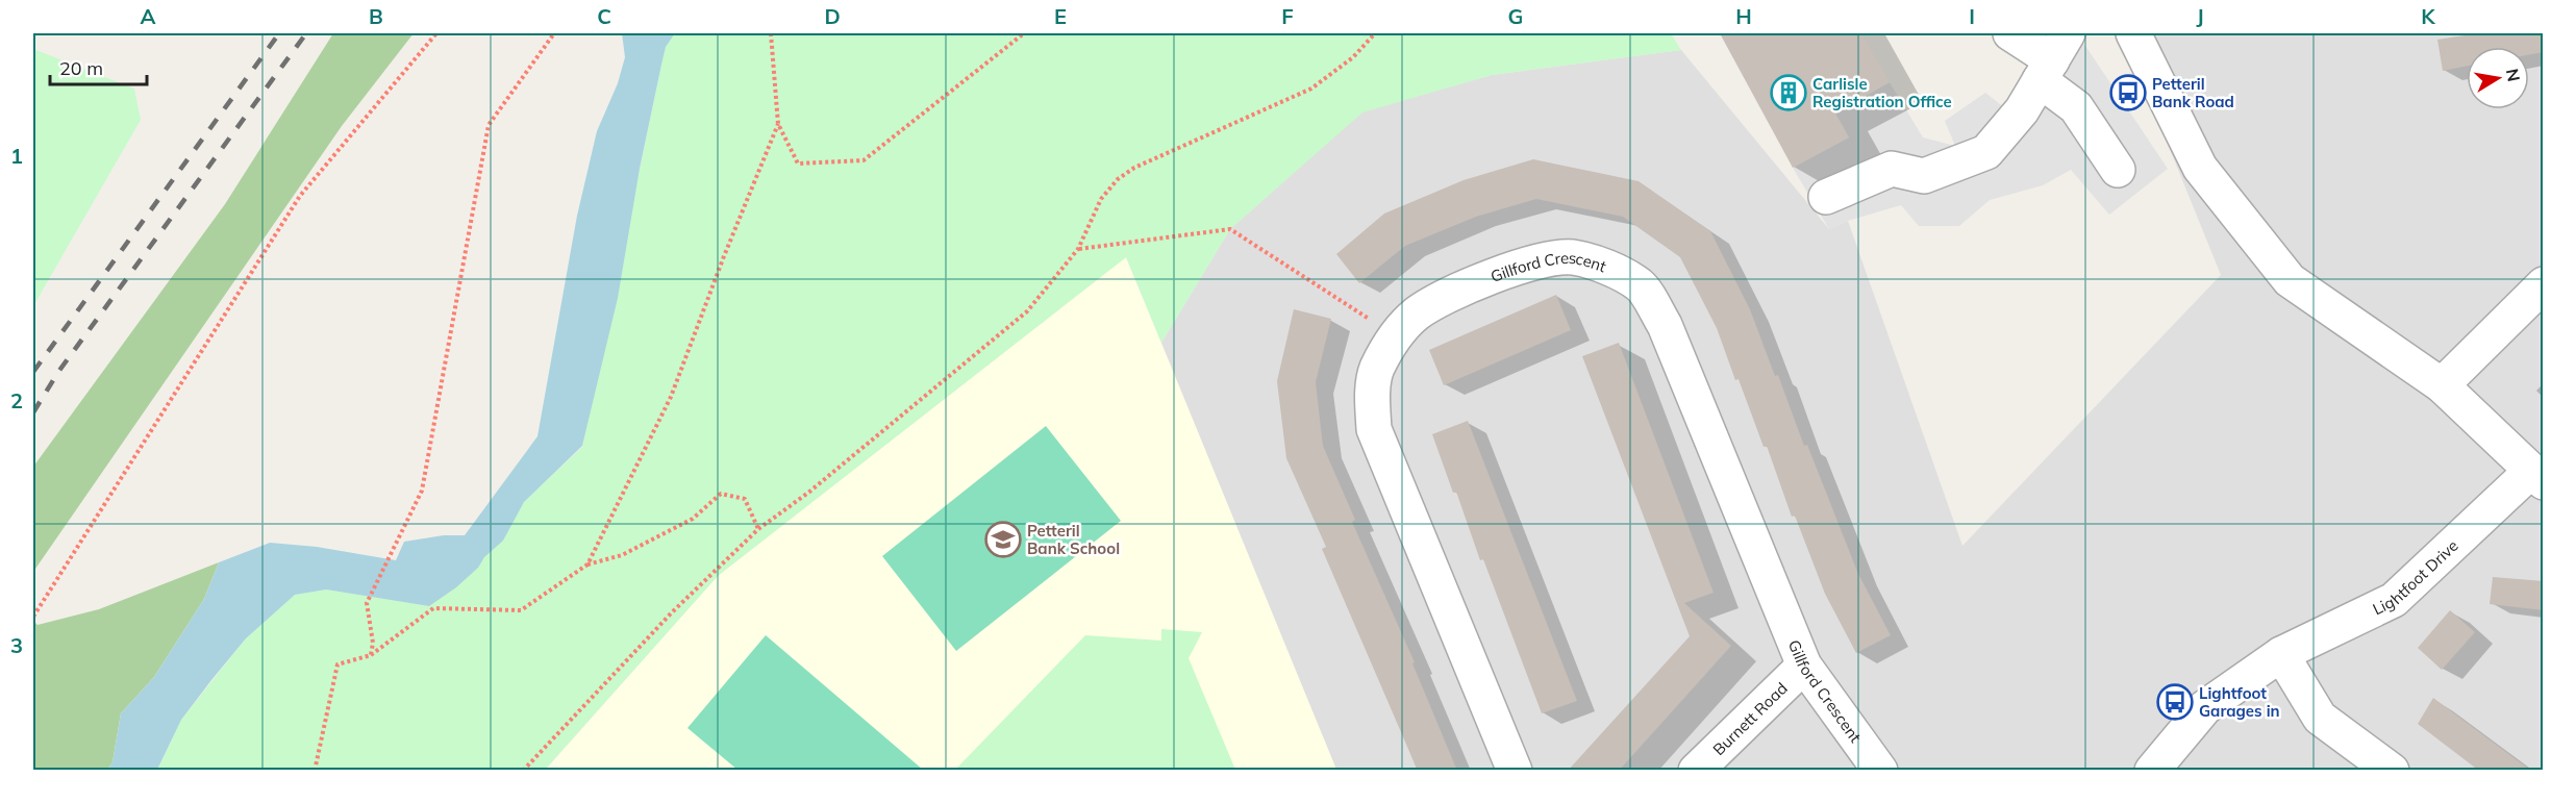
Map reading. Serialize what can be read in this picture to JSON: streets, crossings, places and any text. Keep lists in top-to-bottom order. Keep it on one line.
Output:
{"streets":{"street":["Gillford Crescent","Lightfoot Drive","Burnett Road"]},"crossings":[["Gillford Crescent","Burnett Road"]],"places":{"building":["Carlisle Registration Office"],"bus stop":["Petteril Bank Road","Lightfoot Garages in"],"school or university":["Petteril Bank School"]},"scale_bar":"20 m","north":"right","grid":{"columns":["A","B","C","D","E","F","G","H","I","J","K"],"rows":["1","2","3"]}}
